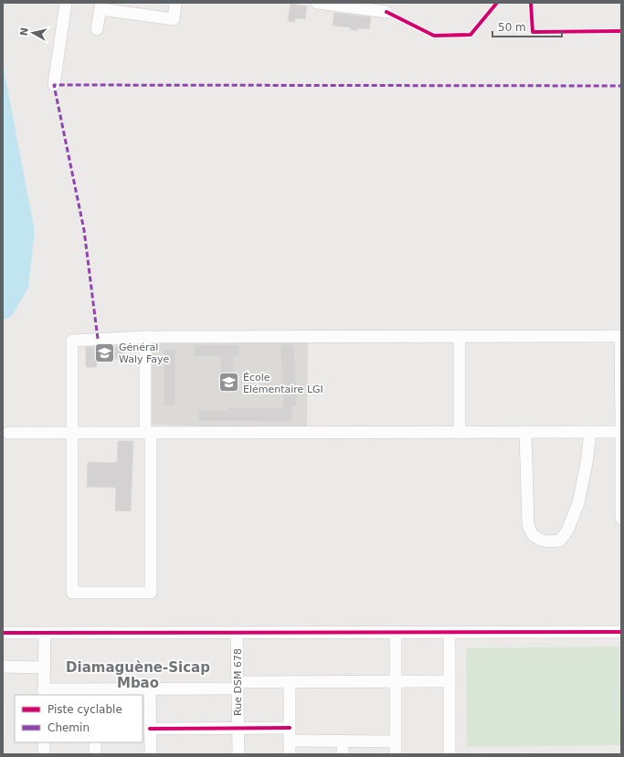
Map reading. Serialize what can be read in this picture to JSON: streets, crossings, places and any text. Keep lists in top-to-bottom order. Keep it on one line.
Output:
{"streets":{"street":["Rue DSM 678"]},"districts":["Diamaguène-Sicap Mbao"],"places":{"school or university":["Général Waly Faye","École Elémentaire LGI"]},"legend":["Piste cyclable","Chemin"],"scale_bar":"50 m","north":"left"}
